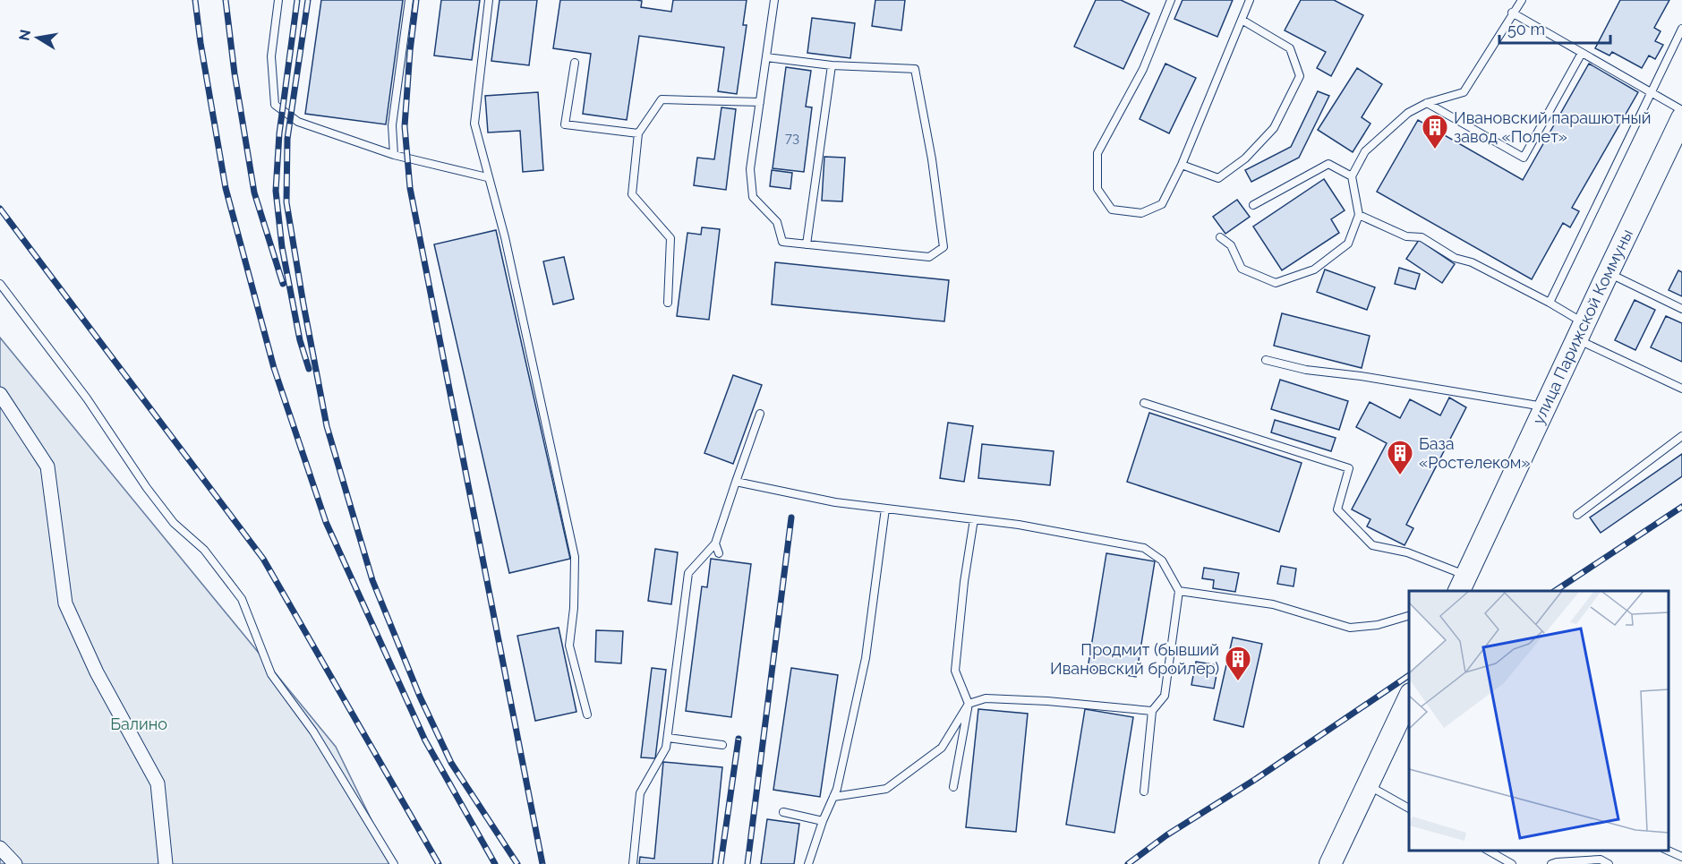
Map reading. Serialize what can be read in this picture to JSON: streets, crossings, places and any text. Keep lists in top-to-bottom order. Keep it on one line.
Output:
{"streets":{"main road":["улица Парижской Коммуны"]},"parks":["Балино"],"places":{"building":["Ивановский парашютный завод «Полет»","База «Ростелеком»","Продмит (бывший Ивановский бройлер)"]},"house_numbers":["73"],"scale_bar":"50 m","north":"left"}
